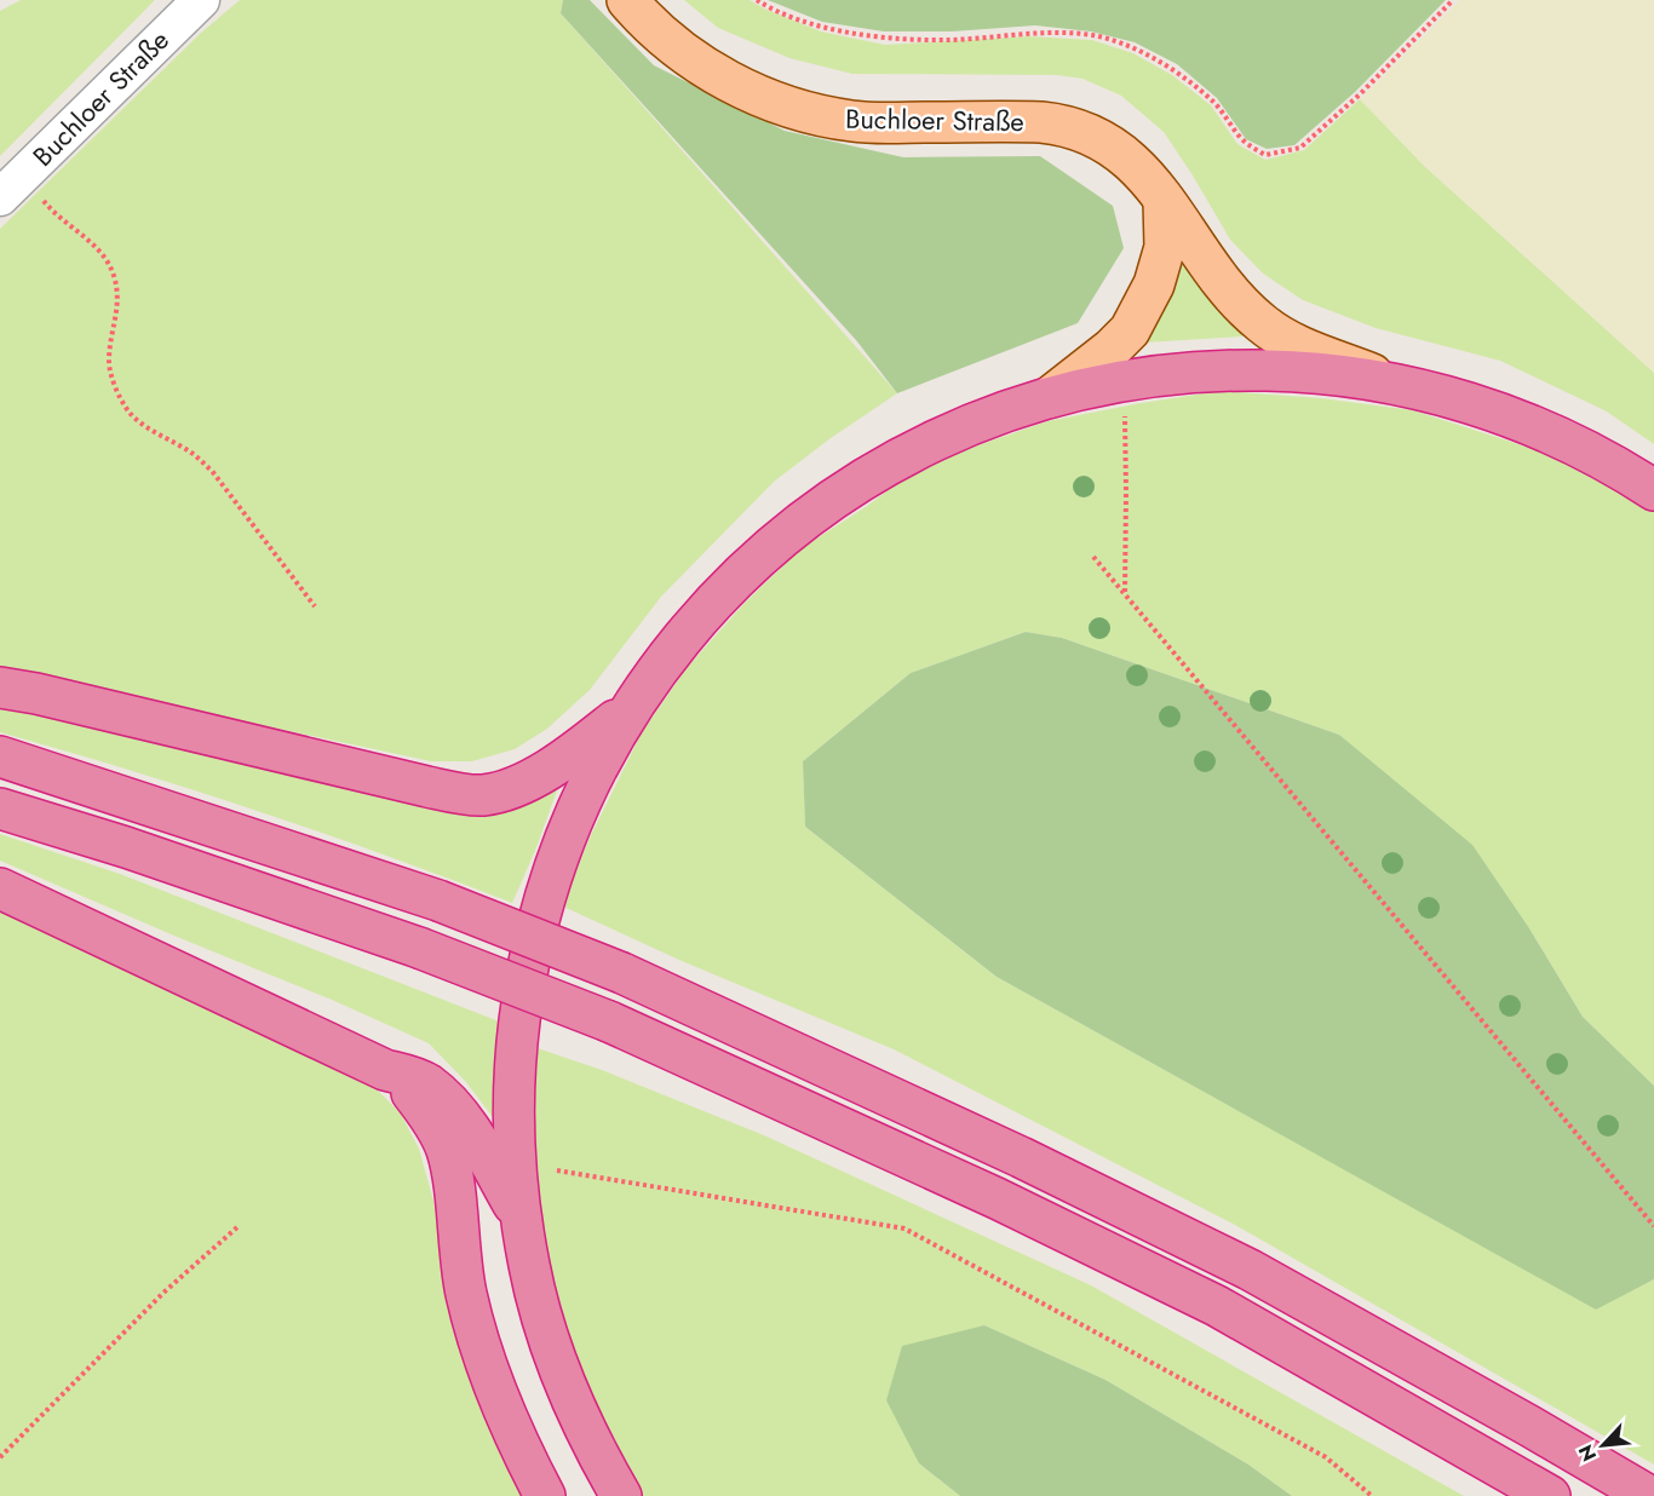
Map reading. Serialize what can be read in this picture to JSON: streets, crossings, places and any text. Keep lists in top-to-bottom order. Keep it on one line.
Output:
{"streets":{"main road":["Buchloer Straße"]},"north":"bottom left"}
